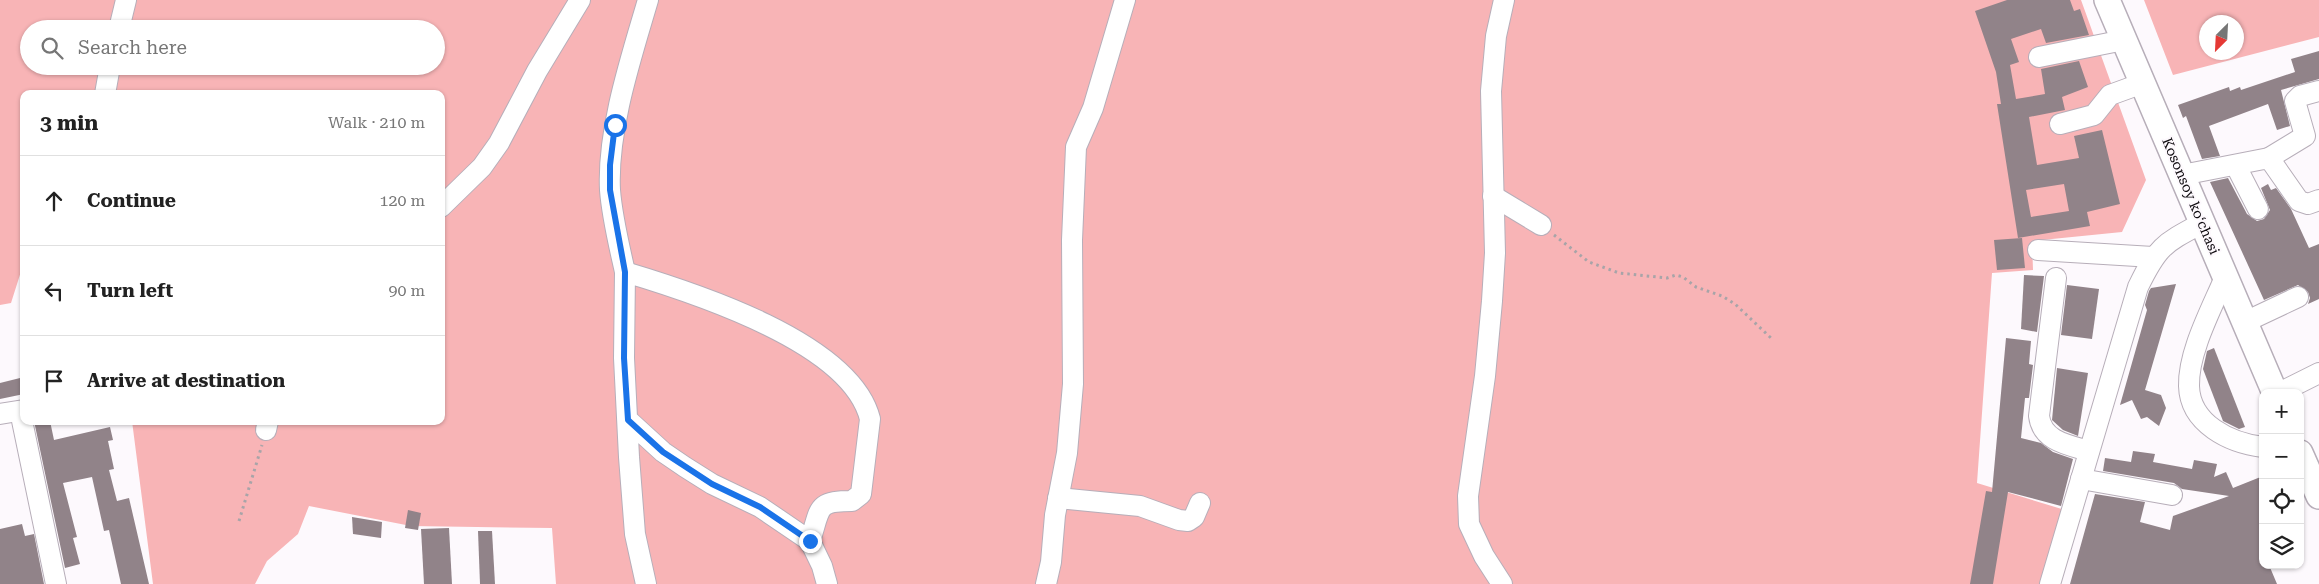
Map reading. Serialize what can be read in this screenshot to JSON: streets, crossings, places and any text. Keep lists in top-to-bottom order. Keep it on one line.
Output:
{"streets":{"main road":["Kosonsoy koʻchasi"]},"north":"bottom left","page":{"search":"Search here","heading":["3 min","Walk · 210 m"],"list":[["Continue","120 m"],["Turn left","90 m"],"Arrive at destination"],"map_buttons":["+","−"]}}
